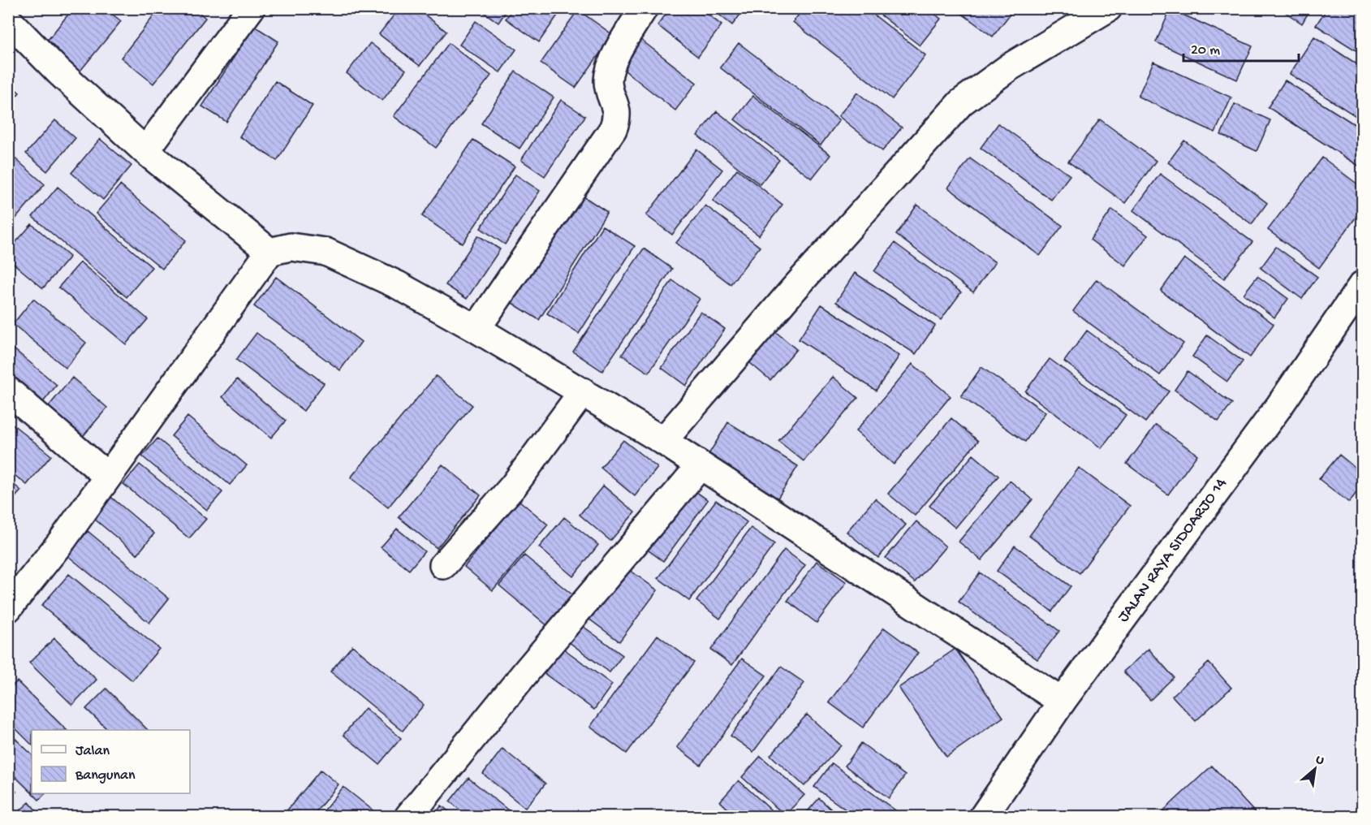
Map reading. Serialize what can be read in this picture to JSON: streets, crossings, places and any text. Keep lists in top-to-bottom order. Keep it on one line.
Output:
{"streets":{"street":["JALAN RAYA SIDOARJO 14"]},"legend":["Jalan","Bangunan"],"scale_bar":"20 m","north":"top right"}
